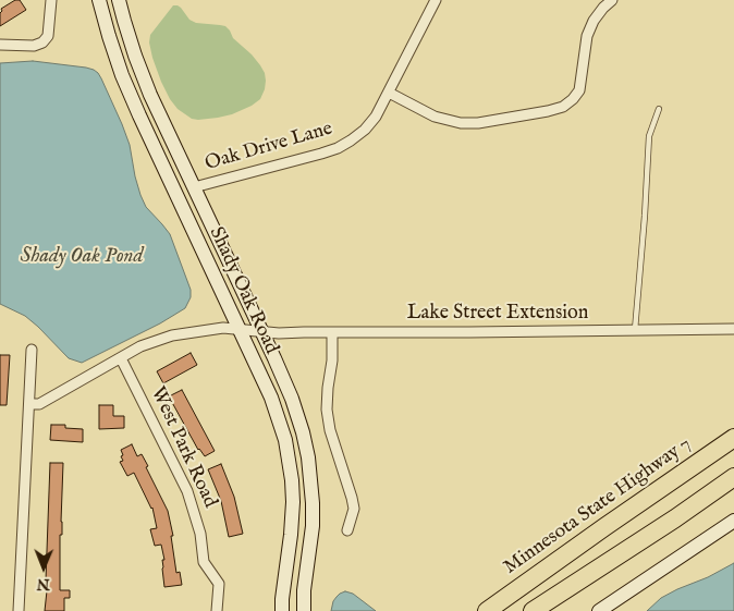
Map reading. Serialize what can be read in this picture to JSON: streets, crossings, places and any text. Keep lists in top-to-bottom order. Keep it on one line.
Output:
{"streets":{"highway":["Minnesota State Highway 7"],"main road":["Shady Oak Road"],"street":["Oak Drive Lane","Lake Street Extension","West Park Road"]},"crossings":[["Oak Drive Lane","Shady Oak Road"],["Shady Oak Road","Lake Street Extension"],["Lake Street Extension","West Park Road"]],"water":["Shady Oak Pond"],"north":"bottom"}
